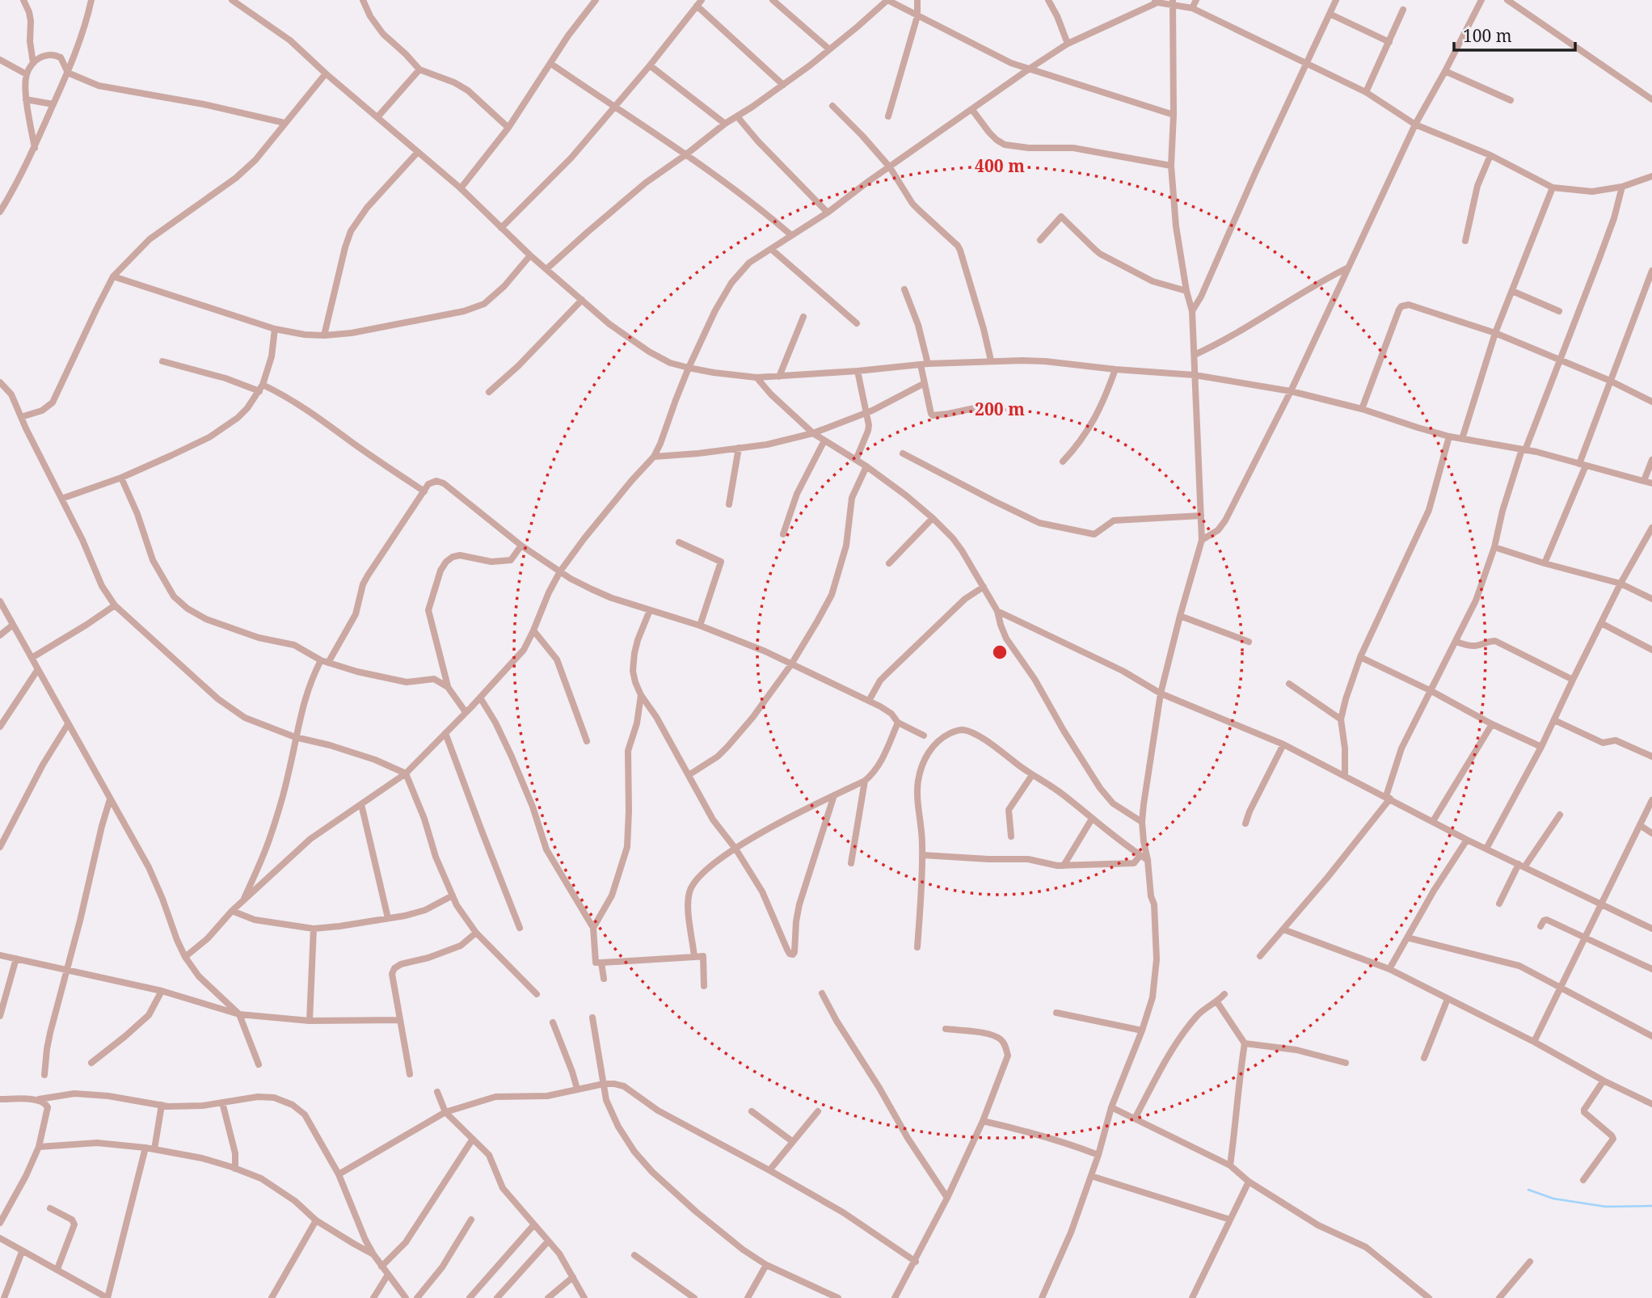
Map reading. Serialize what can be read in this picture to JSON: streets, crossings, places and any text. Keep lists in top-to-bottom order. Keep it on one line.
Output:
{"scale_bar":"100 m","rings":["400 m","200 m"]}
